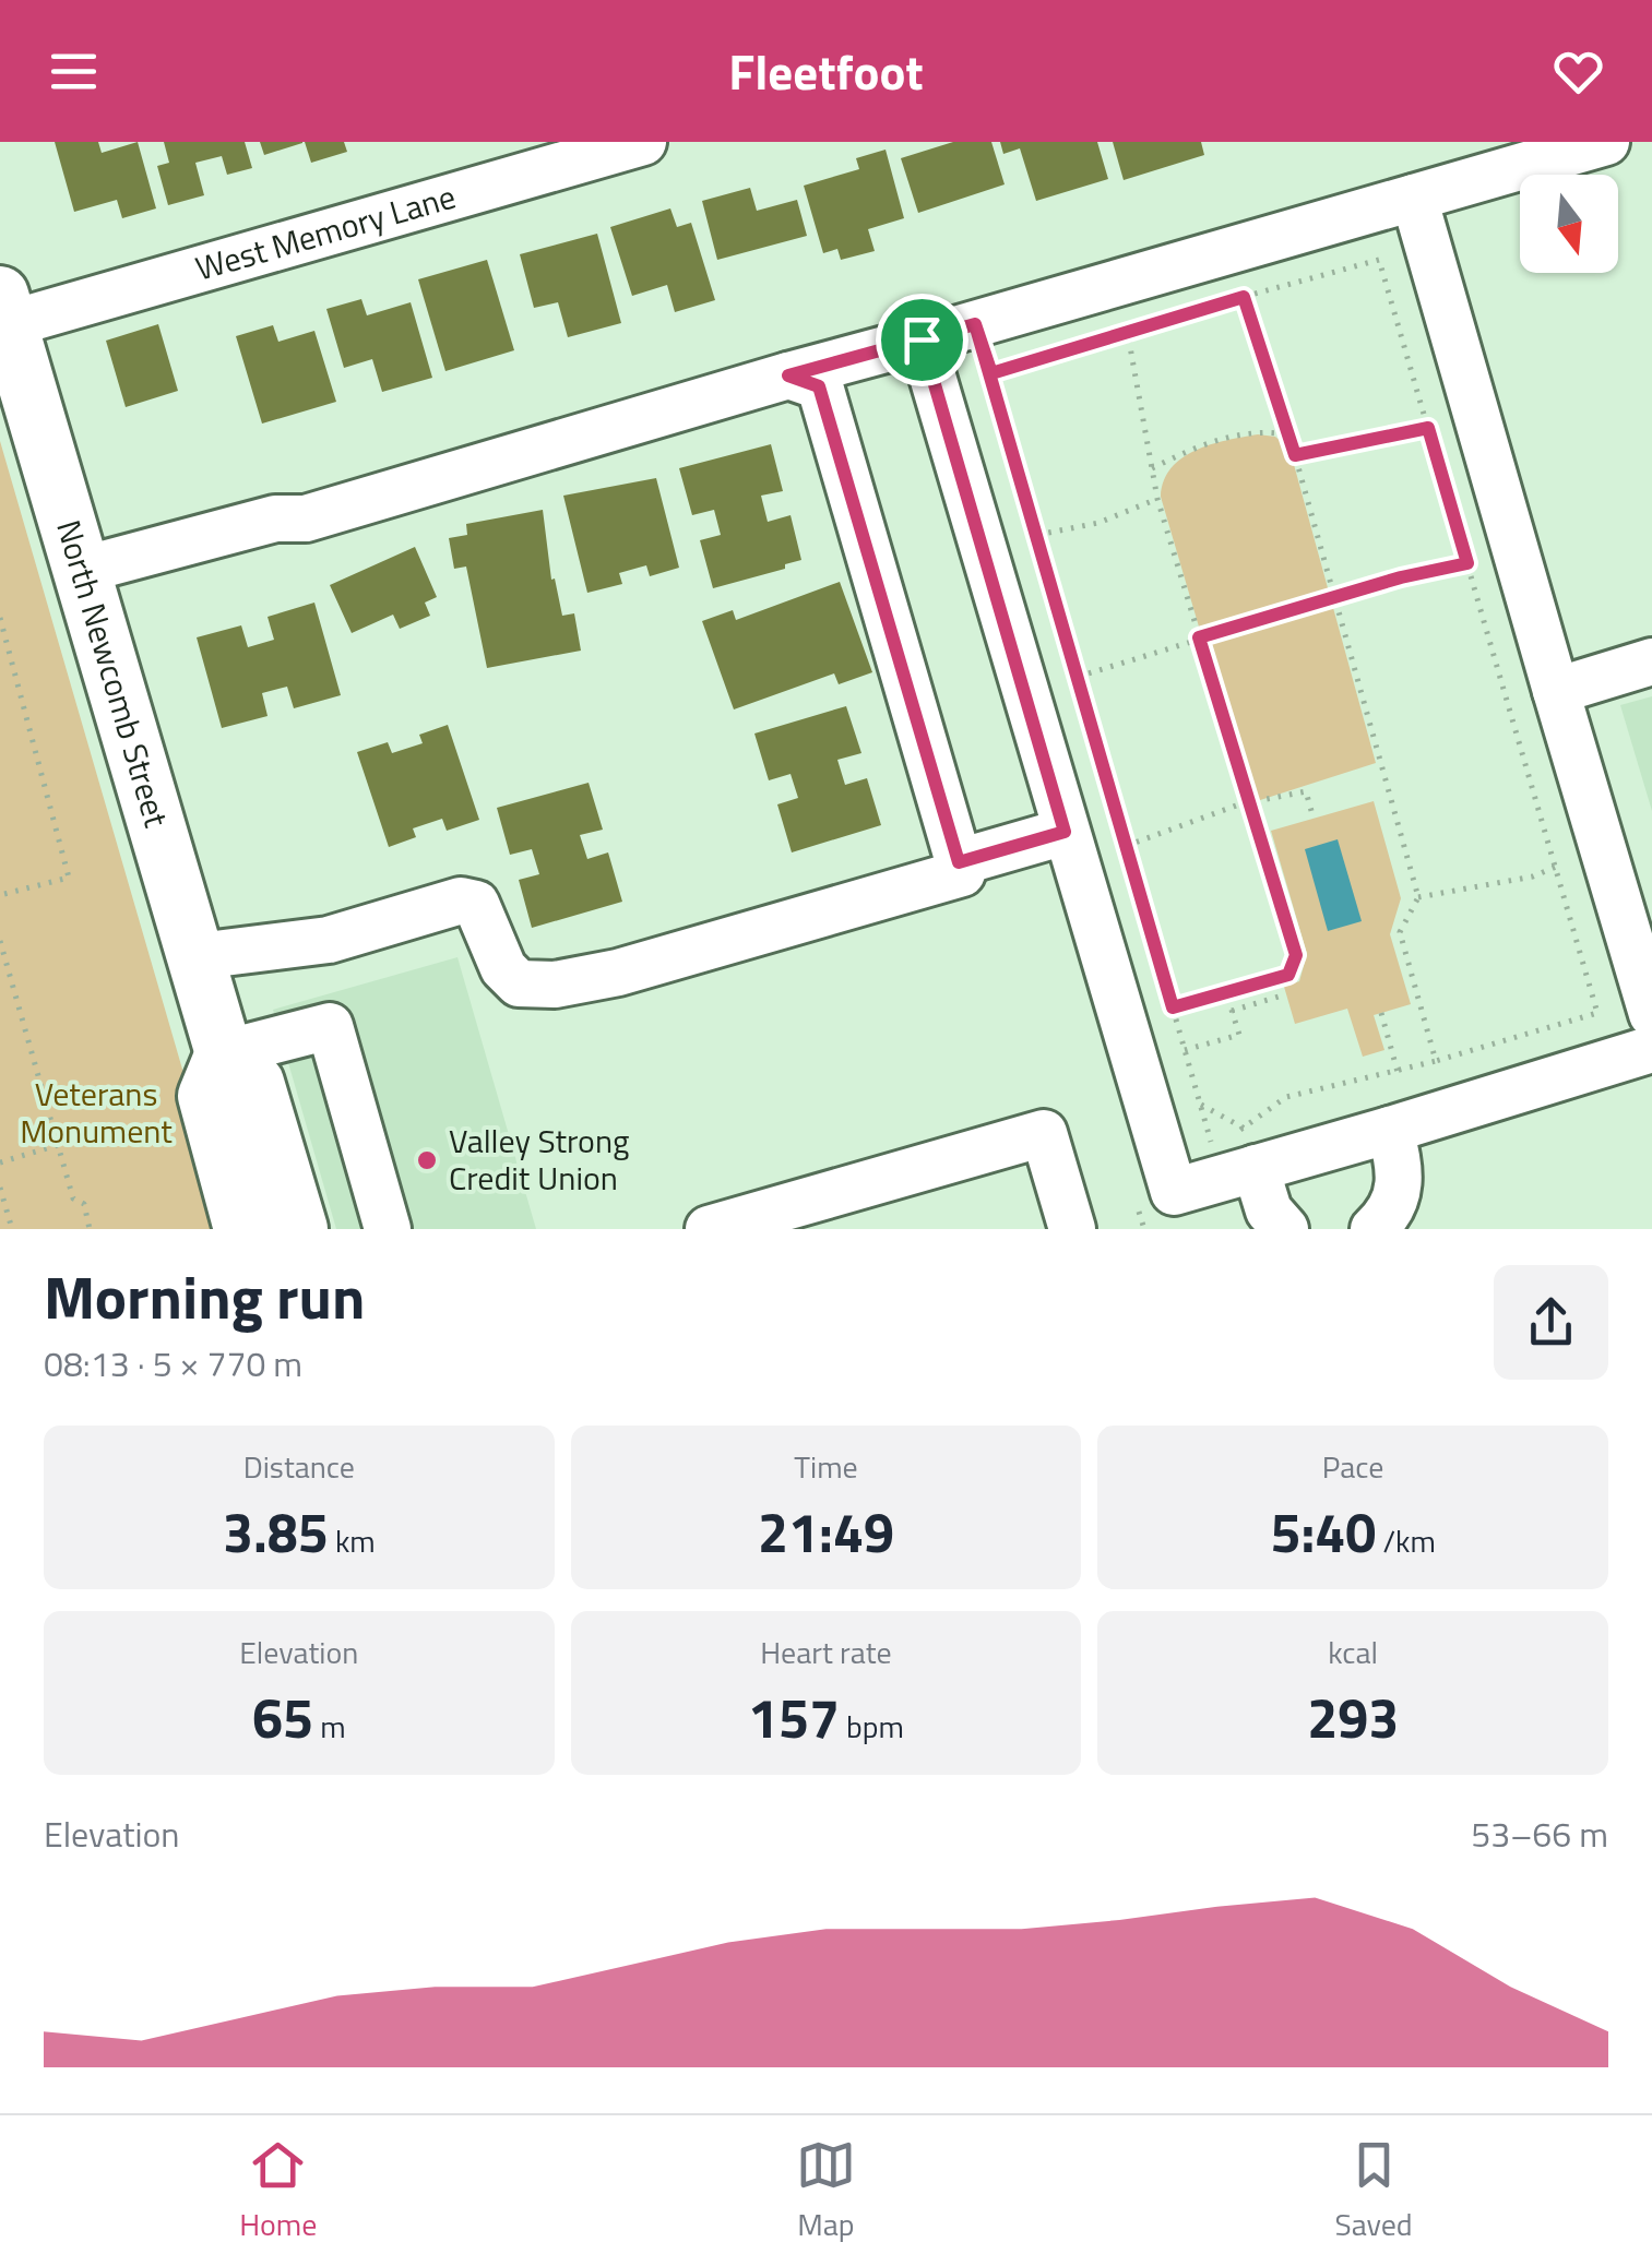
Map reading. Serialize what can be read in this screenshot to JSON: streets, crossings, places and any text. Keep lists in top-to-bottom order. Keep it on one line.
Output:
{"streets":{"main road":["North Newcomb Street"],"street":["West Memory Lane"]},"crossings":[["West Memory Lane","North Newcomb Street"]],"parks":["Veterans Monument"],"places":["Valley Strong Credit Union"],"north":"bottom","page":{"header":"Fleetfoot","heading":["Morning run","08:13 · 5 × 770 m"],"stats":[["Distance","3.85 km"],["Time","21:49"],["Pace","5:40 /km"],["Elevation","65 m"],["Heart rate","157 bpm"],["kcal","293"]],"chart":["Elevation","53–66 m"],"tabs":["Home","Map","Saved"]}}
